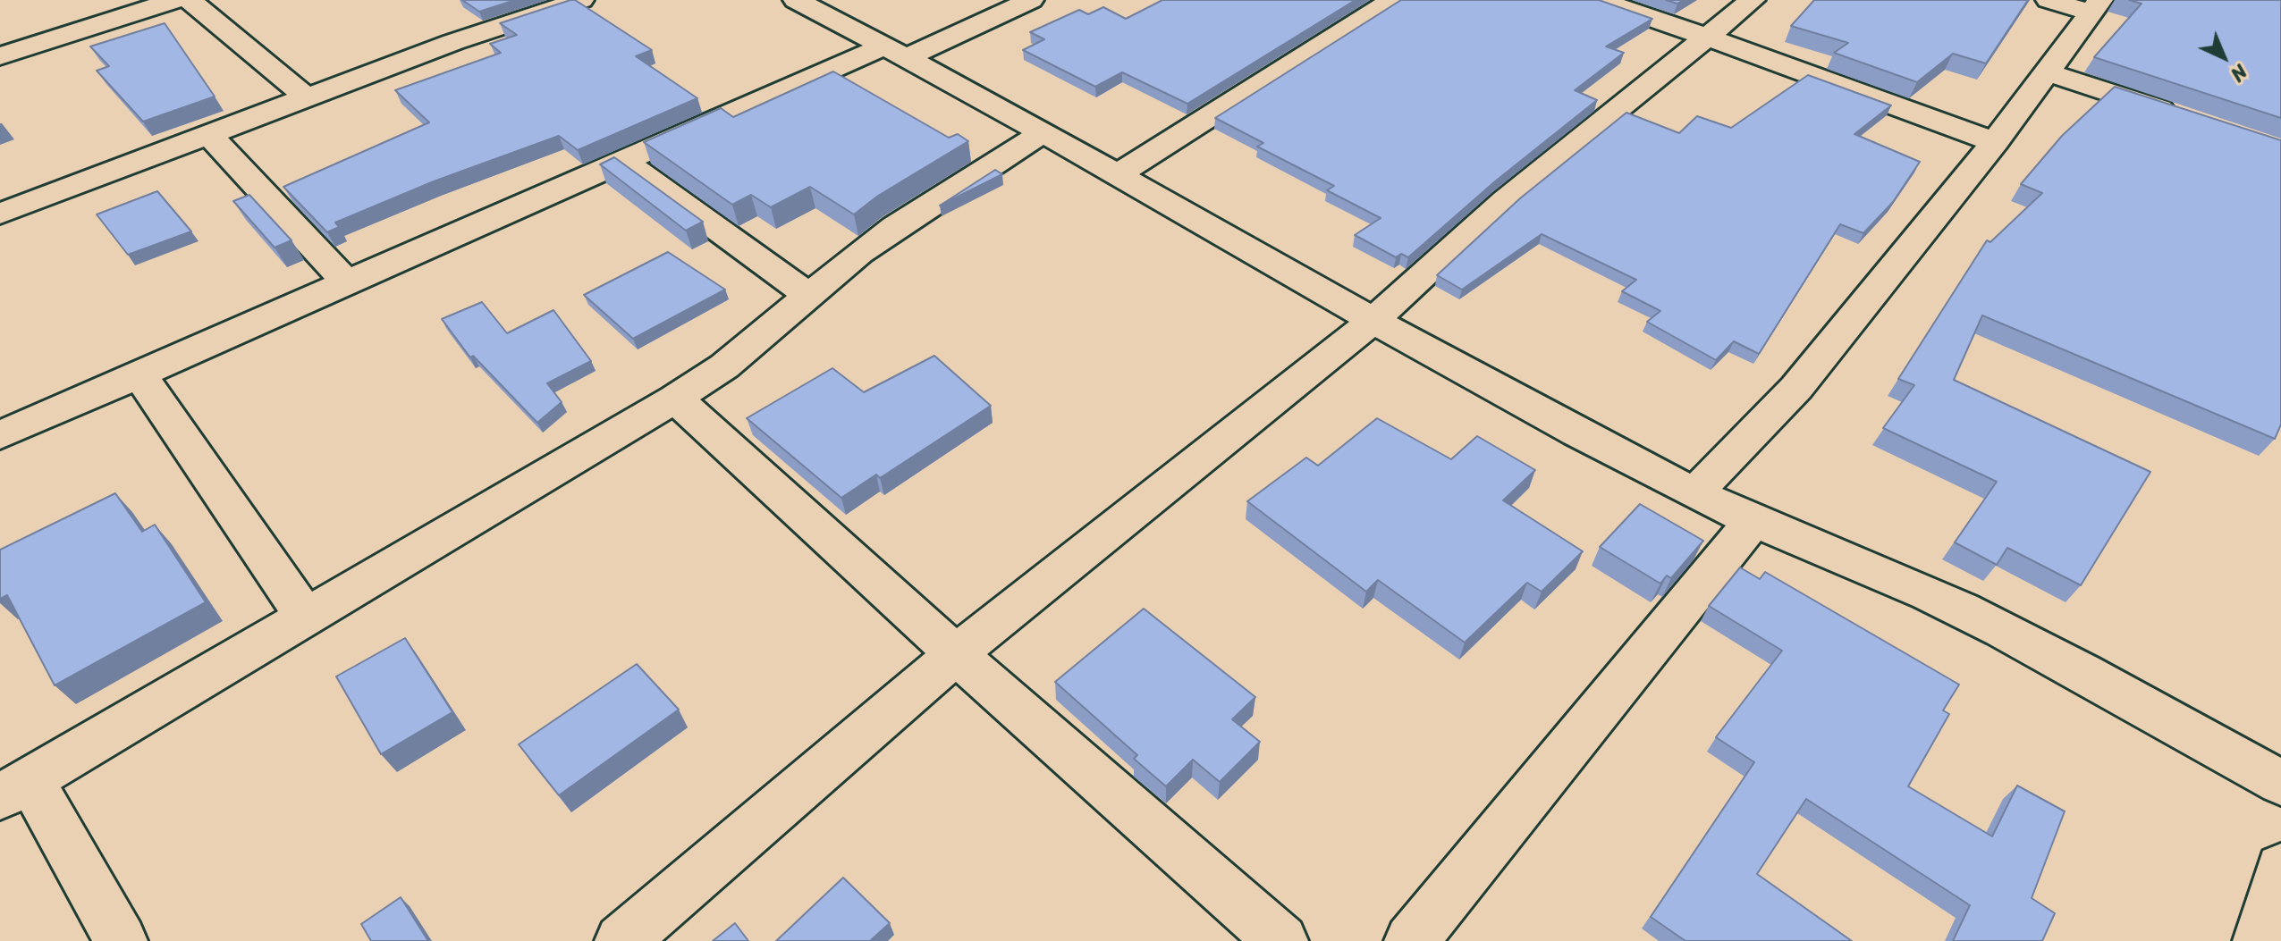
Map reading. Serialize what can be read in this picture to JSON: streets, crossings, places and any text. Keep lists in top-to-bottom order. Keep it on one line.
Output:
{"north":"bottom right"}
